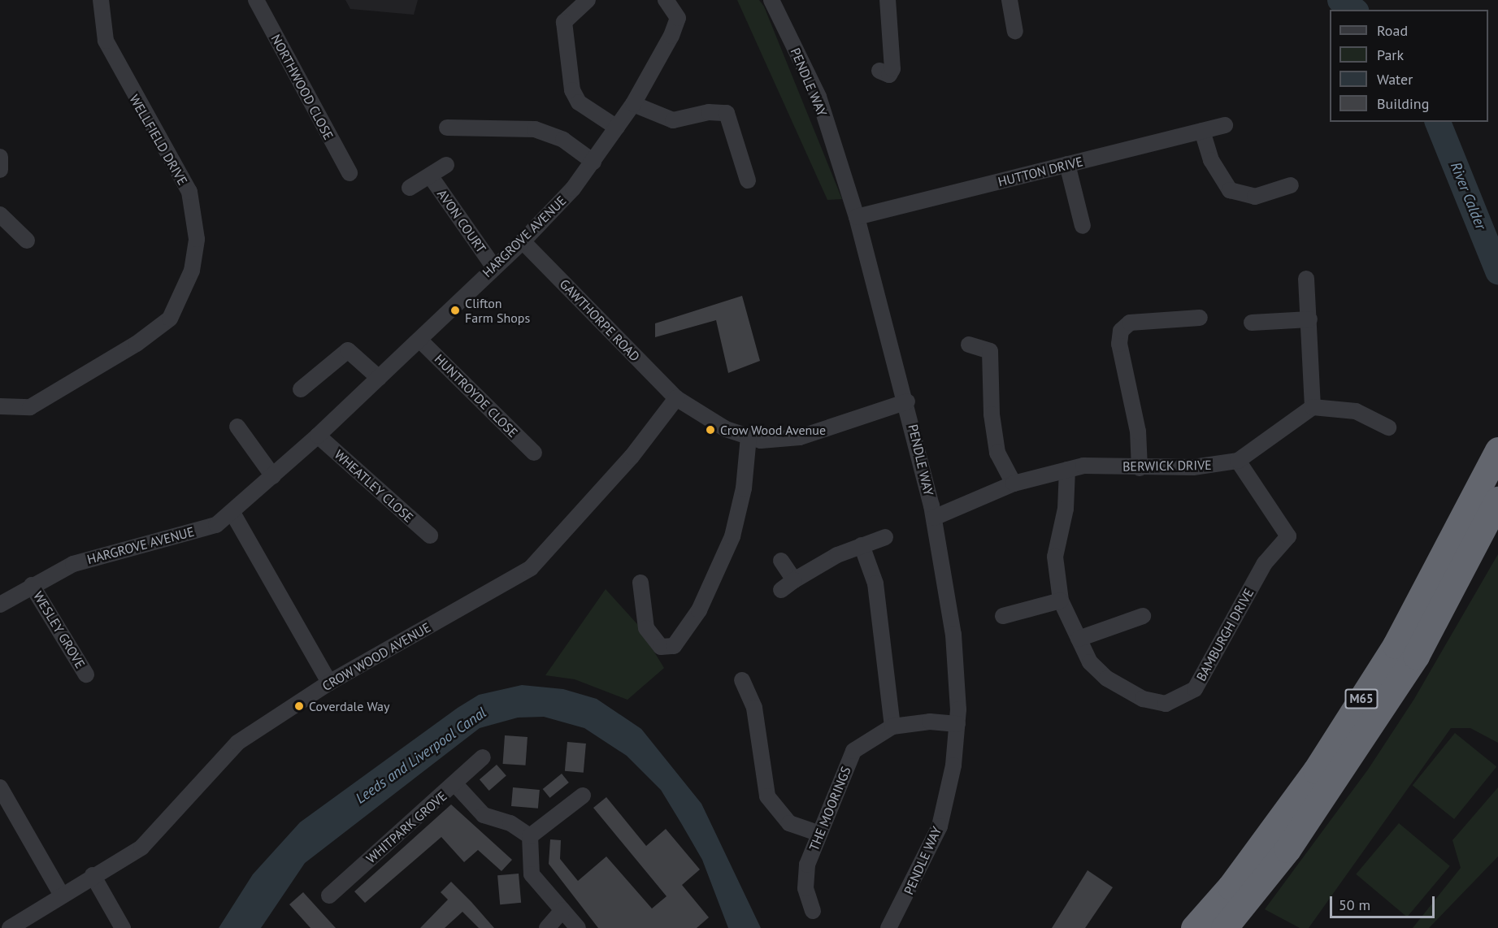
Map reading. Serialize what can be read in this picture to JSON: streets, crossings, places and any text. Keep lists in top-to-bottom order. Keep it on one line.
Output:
{"streets":{"highway":["M65"],"street":["PENDLE WAY","NORTHWOOD CLOSE","WELLFIELD DRIVE","HUTTON DRIVE","AVON COURT","HARGROVE AVENUE","GAWTHORPE ROAD","HUNTROYDE CLOSE","BERWICK DRIVE","WHEATLEY CLOSE","WESLEY GROVE","BAMBURGH DRIVE","CROW WOOD AVENUE","THE MOORINGS","WHITPARK GROVE"]},"crossings":[["PENDLE WAY","HUTTON DRIVE"],["PENDLE WAY","GAWTHORPE ROAD"],["PENDLE WAY","BERWICK DRIVE"],["PENDLE WAY","THE MOORINGS"],["AVON COURT","HARGROVE AVENUE"],["HARGROVE AVENUE","GAWTHORPE ROAD"],["HARGROVE AVENUE","HUNTROYDE CLOSE"],["HARGROVE AVENUE","WHEATLEY CLOSE"],["HARGROVE AVENUE","WESLEY GROVE"],["GAWTHORPE ROAD","CROW WOOD AVENUE"],["BERWICK DRIVE","BAMBURGH DRIVE"]],"water":["River Calder","Leeds and Liverpool Canal"],"places":["Clifton Farm Shops","Crow Wood Avenue","Coverdale Way"],"legend":["Road","Park","Water","Building"],"scale_bar":"50 m"}
